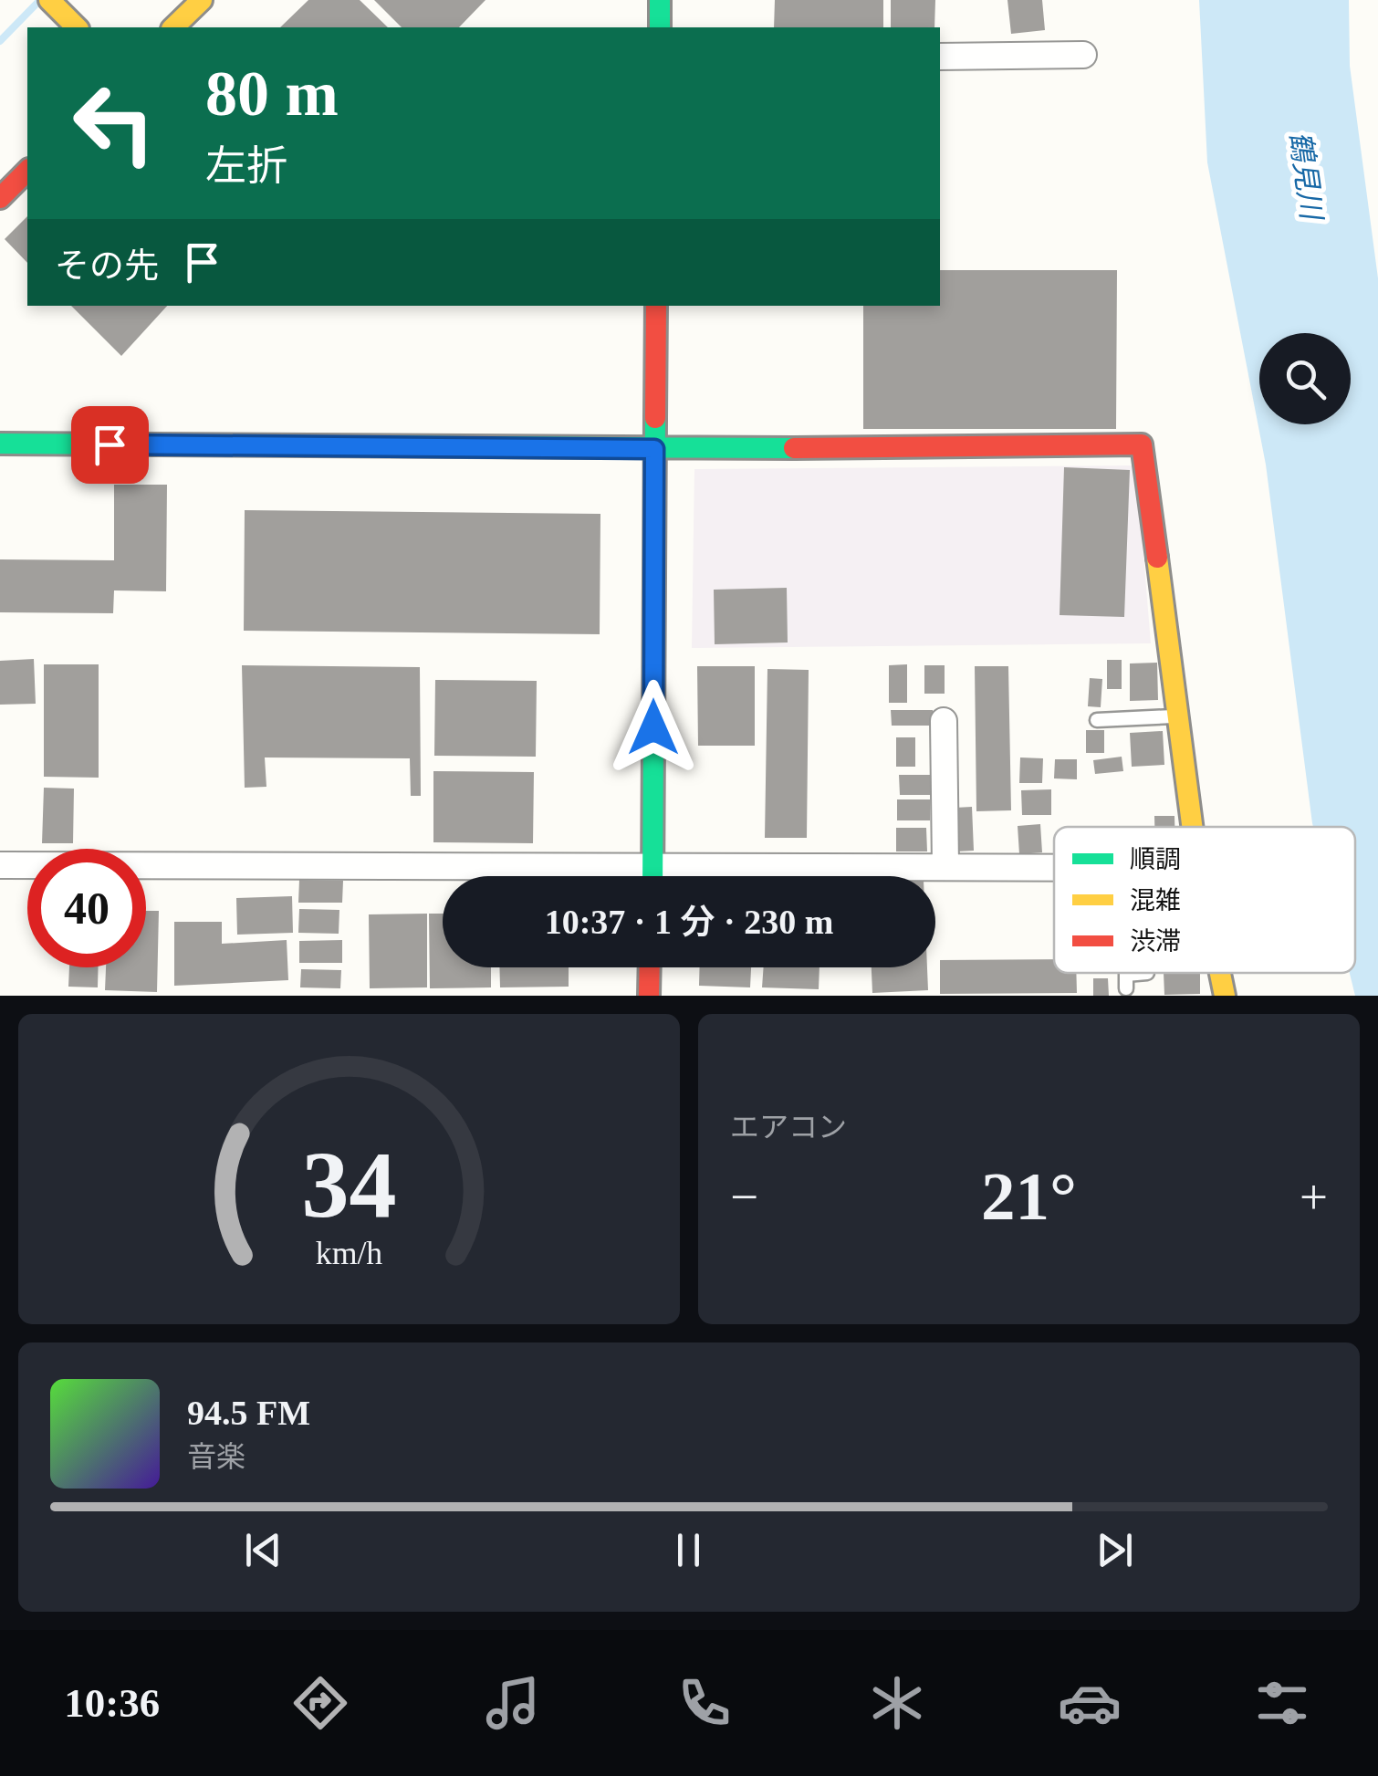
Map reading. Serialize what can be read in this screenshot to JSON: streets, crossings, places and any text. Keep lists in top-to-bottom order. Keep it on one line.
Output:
{"water":["鶴見川"],"legend":["順調","混雑","渋滞"],"page":{"turn":["80 m","左折"],"then":"その先","limit":"40","trip":"10:37 · 1 分 · 230 m","tile":"エアコン","heat":["−","21°","+"],"song":["94.5 FM","音楽"],"tabs":"10:36","gauge":["34","km/h"]}}
